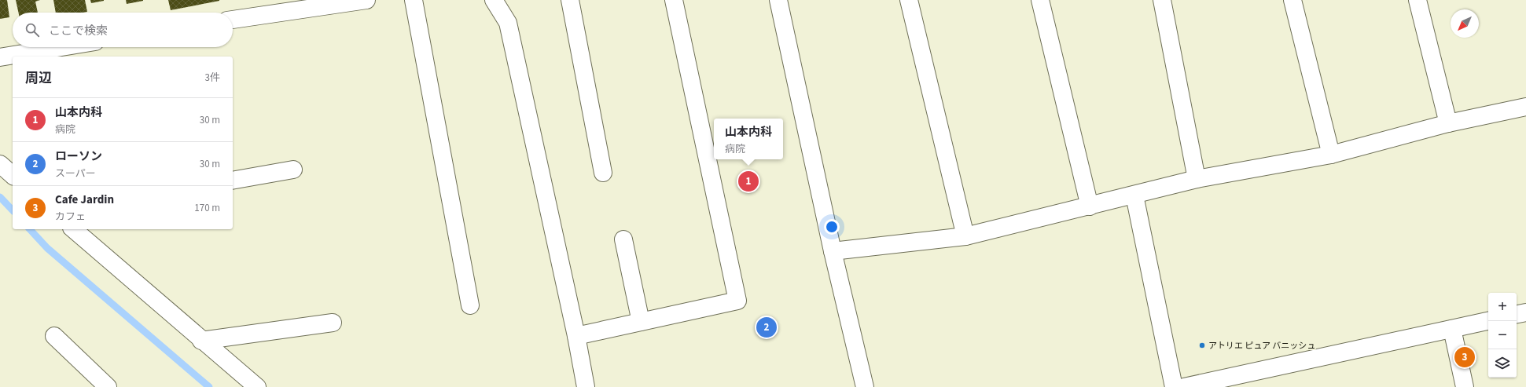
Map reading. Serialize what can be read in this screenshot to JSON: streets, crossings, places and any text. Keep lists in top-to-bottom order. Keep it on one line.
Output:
{"places":["アトリエ ピュア バニッシュ"],"north":"bottom left","page":{"search":"ここで検索","heading":["周辺","3件"],"list":[{"mark":"1","name":"山本内科","note":"病院","value":"30 m"},{"mark":"2","name":"ローソン","note":"スーパー","value":"30 m"},{"mark":"3","name":"Cafe Jardin","note":"カフェ","value":"170 m"}],"popup":["山本内科","病院"],"pins":["1","2","3"],"map_buttons":["+","−"]}}
